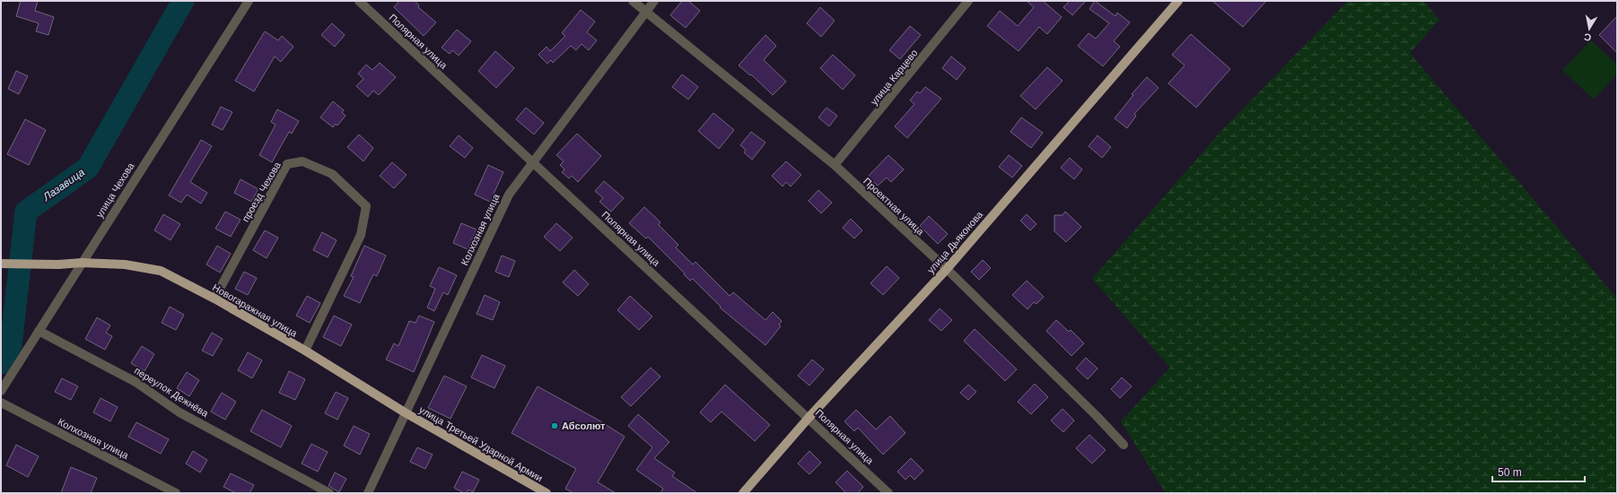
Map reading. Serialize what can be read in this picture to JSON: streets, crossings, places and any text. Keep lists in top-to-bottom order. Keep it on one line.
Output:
{"streets":{"main road":["улица Дьяконова","Новогаражная улица","улица Третьей Ударной Армии"],"street":["Полярная улица","улица Карцево","улица Чехова","проезд Чехова","Проектная улица","Колхозная улица","переулок Дежнёва"]},"crossings":[["Полярная улица","Колхозная улица"],["Полярная улица","улица Дьяконова"],["улица Карцево","Проектная улица"],["улица Чехова","Новогаражная улица"],["улица Чехова","переулок Дежнёва"],["проезд Чехова","Новогаражная улица"],["Проектная улица","Колхозная улица"],["Проектная улица","улица Дьяконова"],["Колхозная улица","Новогаражная улица"],["Колхозная улица","улица Третьей Ударной Армии"],["Новогаражная улица","улица Третьей Ударной Армии"]],"water":["Лазавица"],"places":["Абсолют"],"scale_bar":"50 m","north":"bottom"}
